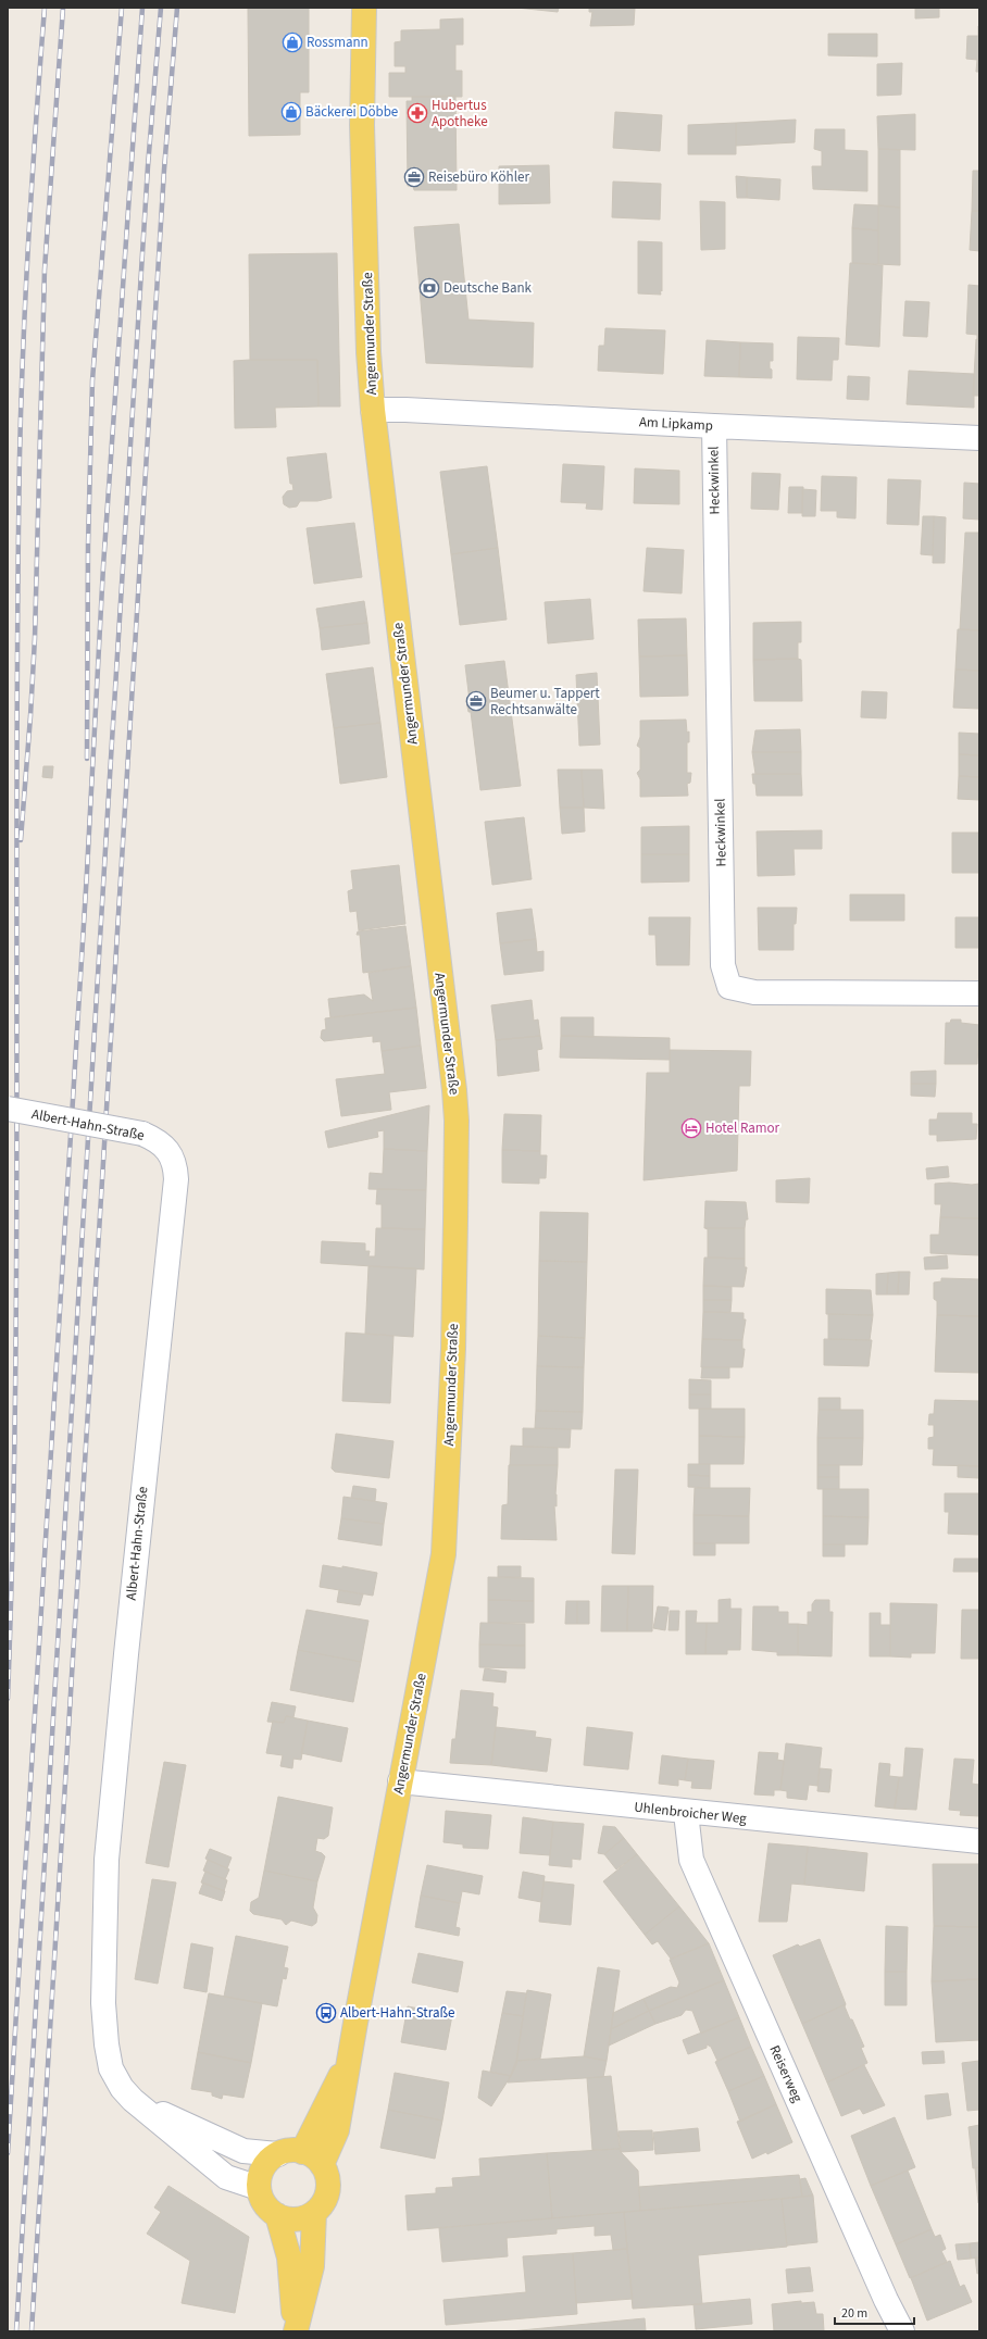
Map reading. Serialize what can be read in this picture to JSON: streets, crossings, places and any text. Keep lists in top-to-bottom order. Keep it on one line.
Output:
{"streets":{"main road":["Angermunder Straße"],"street":["Am Lipkamp","Heckwinkel","Albert-Hahn-Straße","Uhlenbroicher Weg","Reiserweg"]},"crossings":[["Angermunder Straße","Am Lipkamp"],["Angermunder Straße","Albert-Hahn-Straße"],["Angermunder Straße","Uhlenbroicher Weg"],["Am Lipkamp","Heckwinkel"],["Uhlenbroicher Weg","Reiserweg"]],"places":{"shop":["Rossmann","Bäckerei Döbbe"],"pharmacy":["Hubertus Apotheke"],"office":["Reisebüro Köhler","Beumer u. Tappert Rechtsanwälte"],"bank":["Deutsche Bank"],"hotel":["Hotel Ramor"],"bus stop":["Albert-Hahn-Straße"]},"scale_bar":"20 m"}
